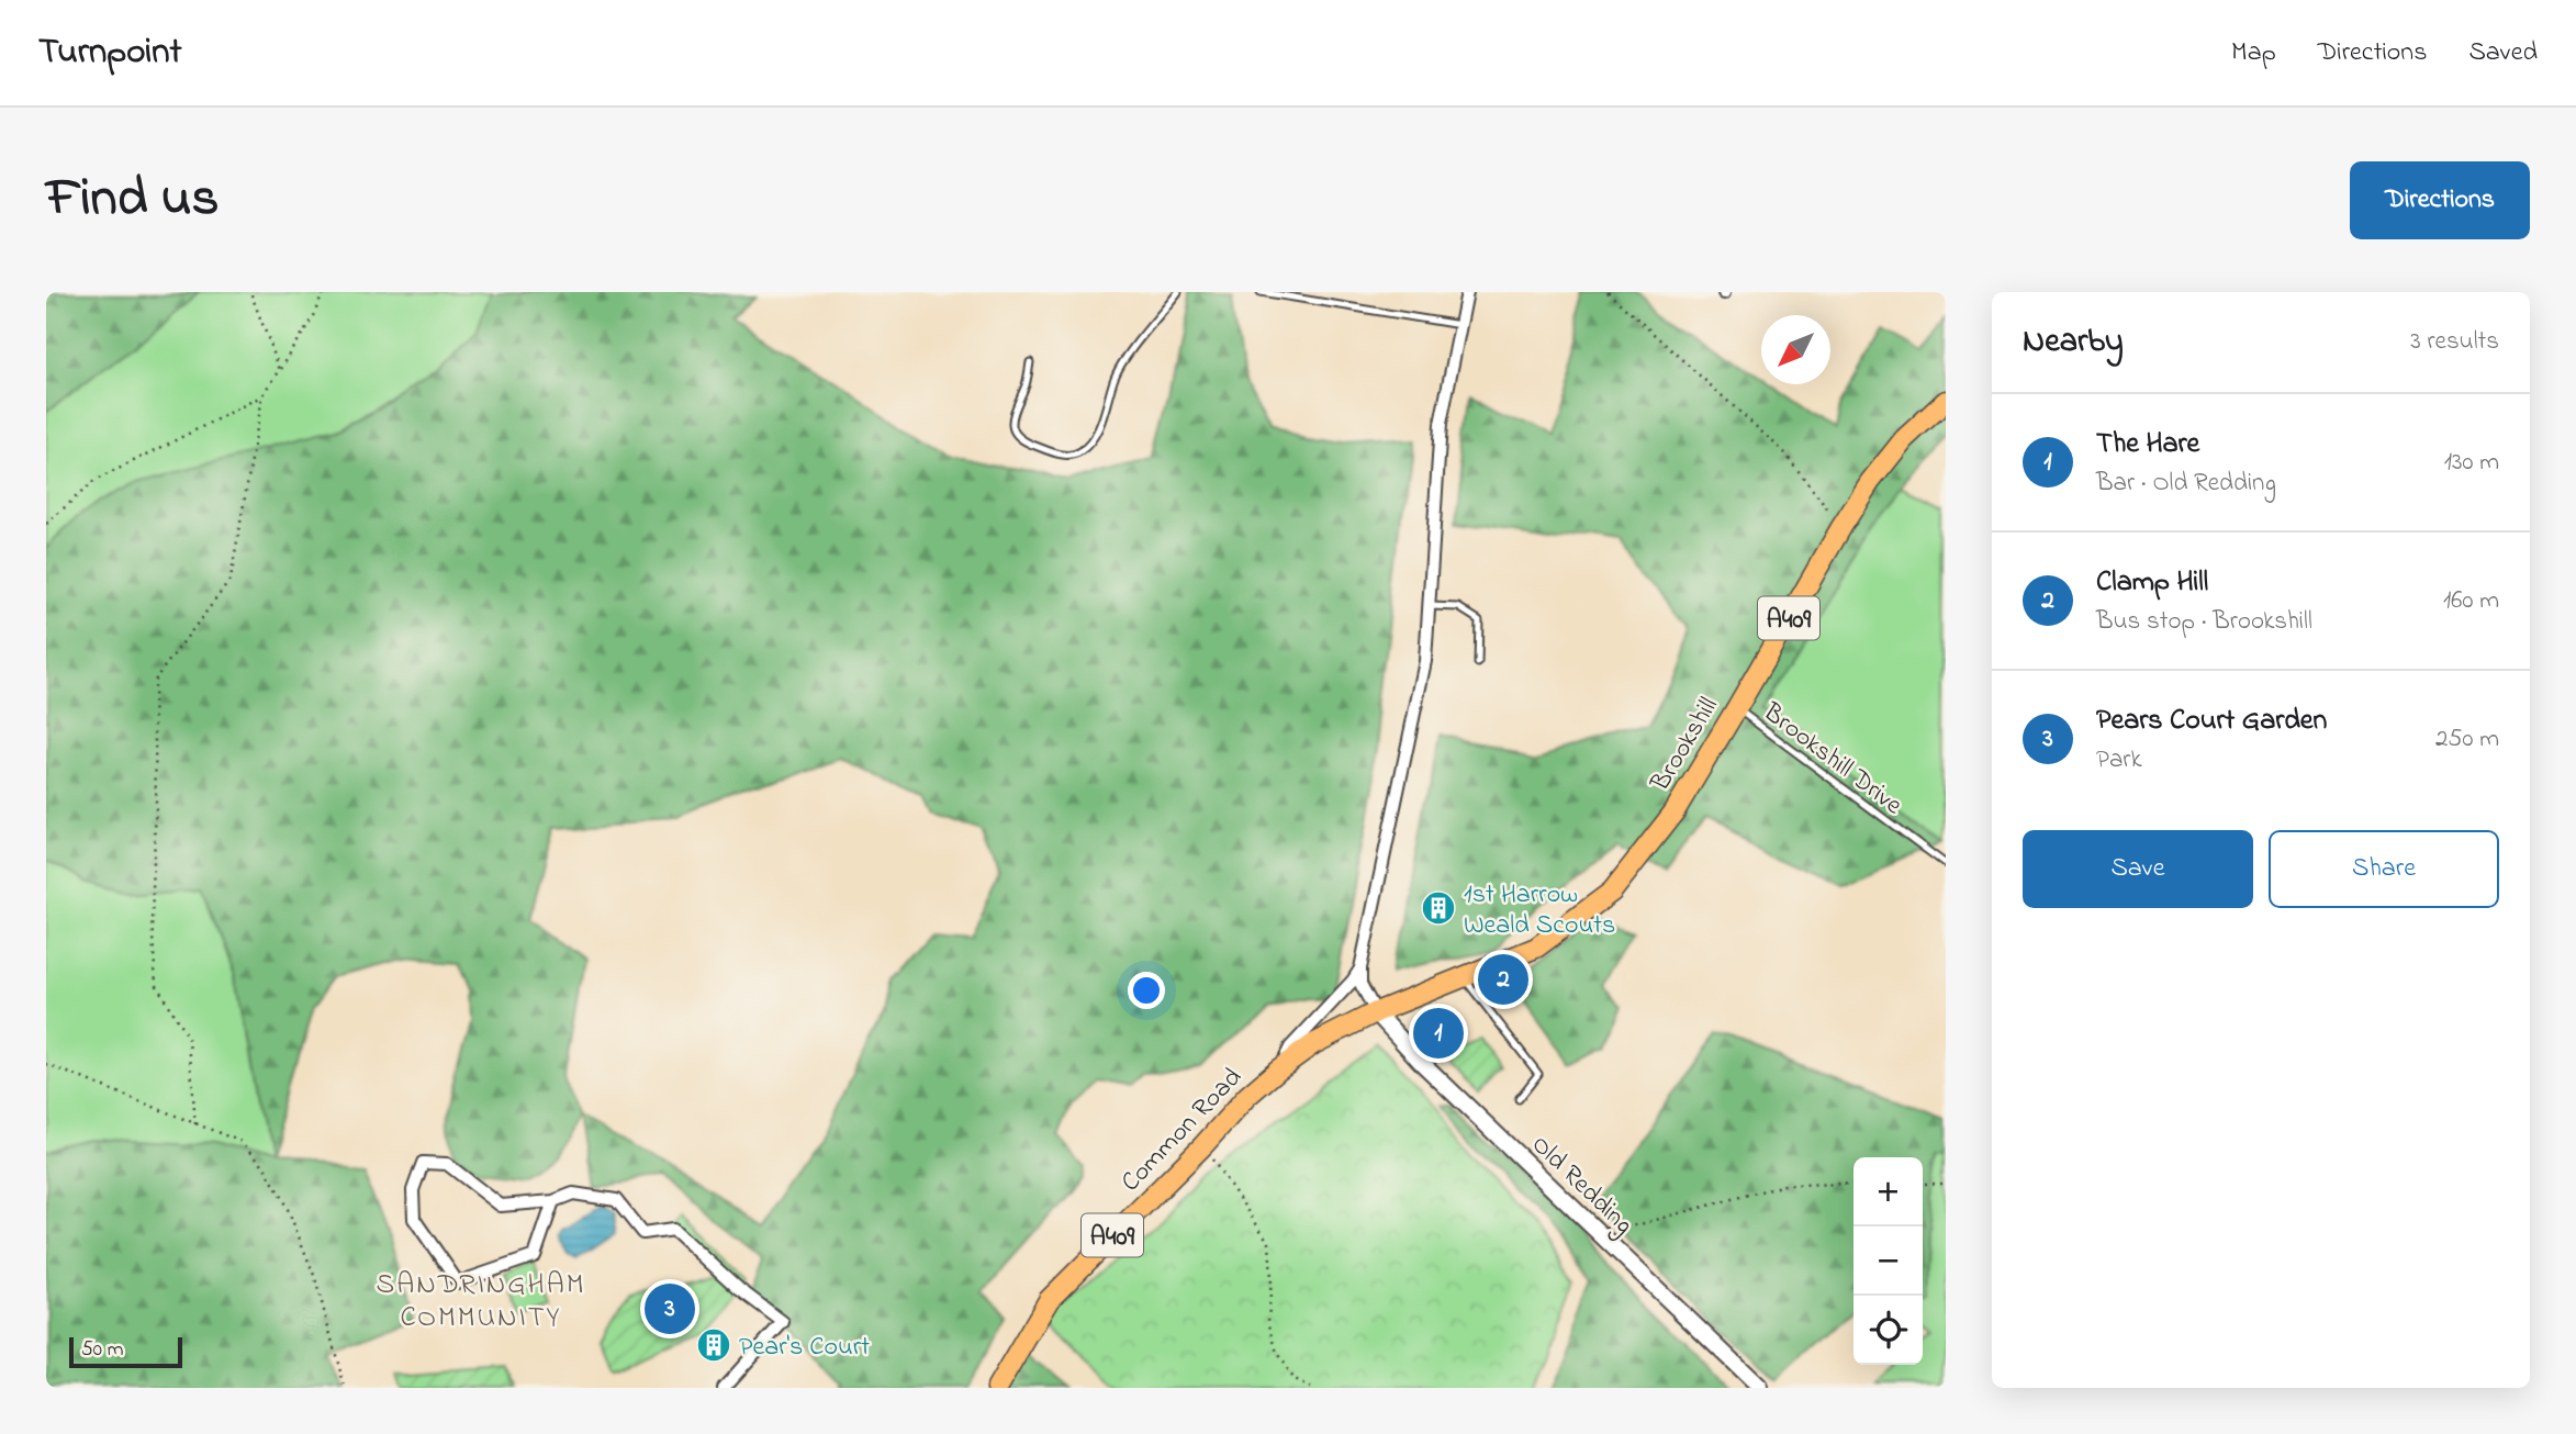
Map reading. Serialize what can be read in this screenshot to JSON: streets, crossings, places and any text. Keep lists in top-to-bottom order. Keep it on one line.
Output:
{"streets":{"main road":["A409","Brookshill","Common Road"],"street":["Old Redding"],"lane":["Brookshill Drive"]},"crossings":[["Brookshill","Brookshill Drive"],["Brookshill","Common Road"],["Brookshill","Old Redding"],["Common Road","Old Redding"]],"districts":["SANDRINGHAM COMMUNITY"],"places":{"building":["1st Harrow Weald Scouts","Pear's Court"]},"scale_bar":"50 m","north":"bottom left","page":{"header":"Turnpoint","nav":["Map","Directions","Saved"],"title":"Find us","buttons":["Directions",["Save","Share"]],"heading":["Nearby","3 results"],"list":[{"mark":"1","name":"The Hare","note":"Bar · Old Redding","value":"130 m"},{"mark":"2","name":"Clamp Hill","note":"Bus stop · Brookshill","value":"160 m"},{"mark":"3","name":"Pears Court Garden","note":"Park","value":"250 m"}],"pins":["2","1","3"],"map_buttons":["+","−"],"scale":"50 m"}}
